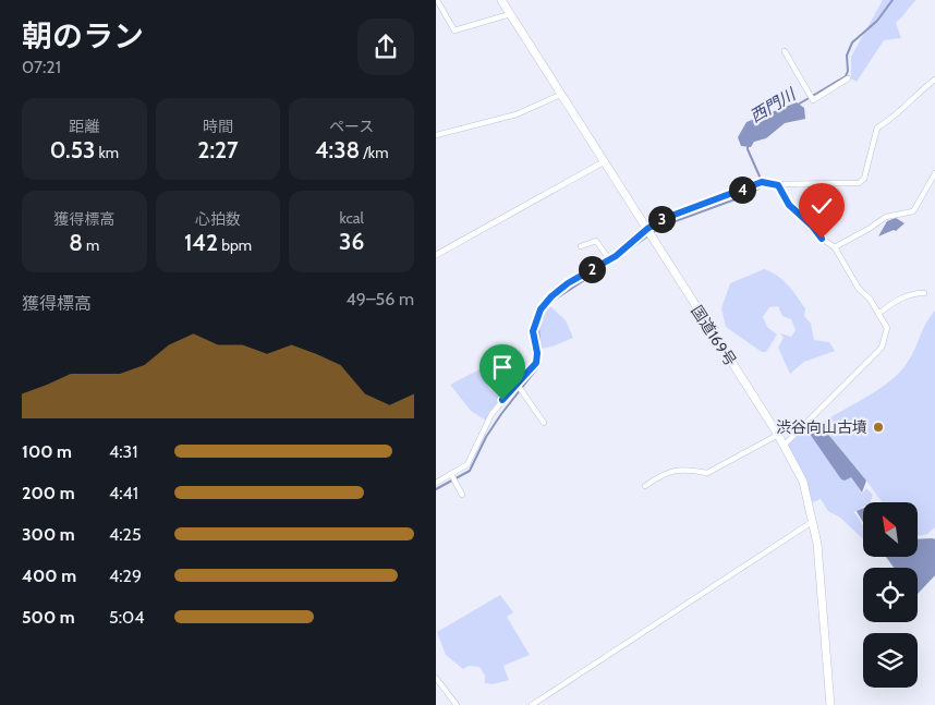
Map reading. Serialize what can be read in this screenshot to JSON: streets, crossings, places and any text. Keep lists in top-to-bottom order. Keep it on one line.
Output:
{"streets":{"highway":["国道169号"]},"water":["西門川"],"places":["渋谷向山古墳"],"north":"top left","page":{"heading":["朝のラン","07:21"],"stats":[["距離","0.53 km"],["時間","2:27"],["ペース","4:38 /km"],["獲得標高","8 m"],["心拍数","142 bpm"],["kcal","36"]],"pins":["4","3","2"],"chart":["獲得標高","49–56 m"],"list":[{"name":"100 m","note":"4:31"},{"name":"200 m","note":"4:41"},{"name":"300 m","note":"4:25"},{"name":"400 m","note":"4:29"},{"name":"500 m","note":"5:04"}]}}
